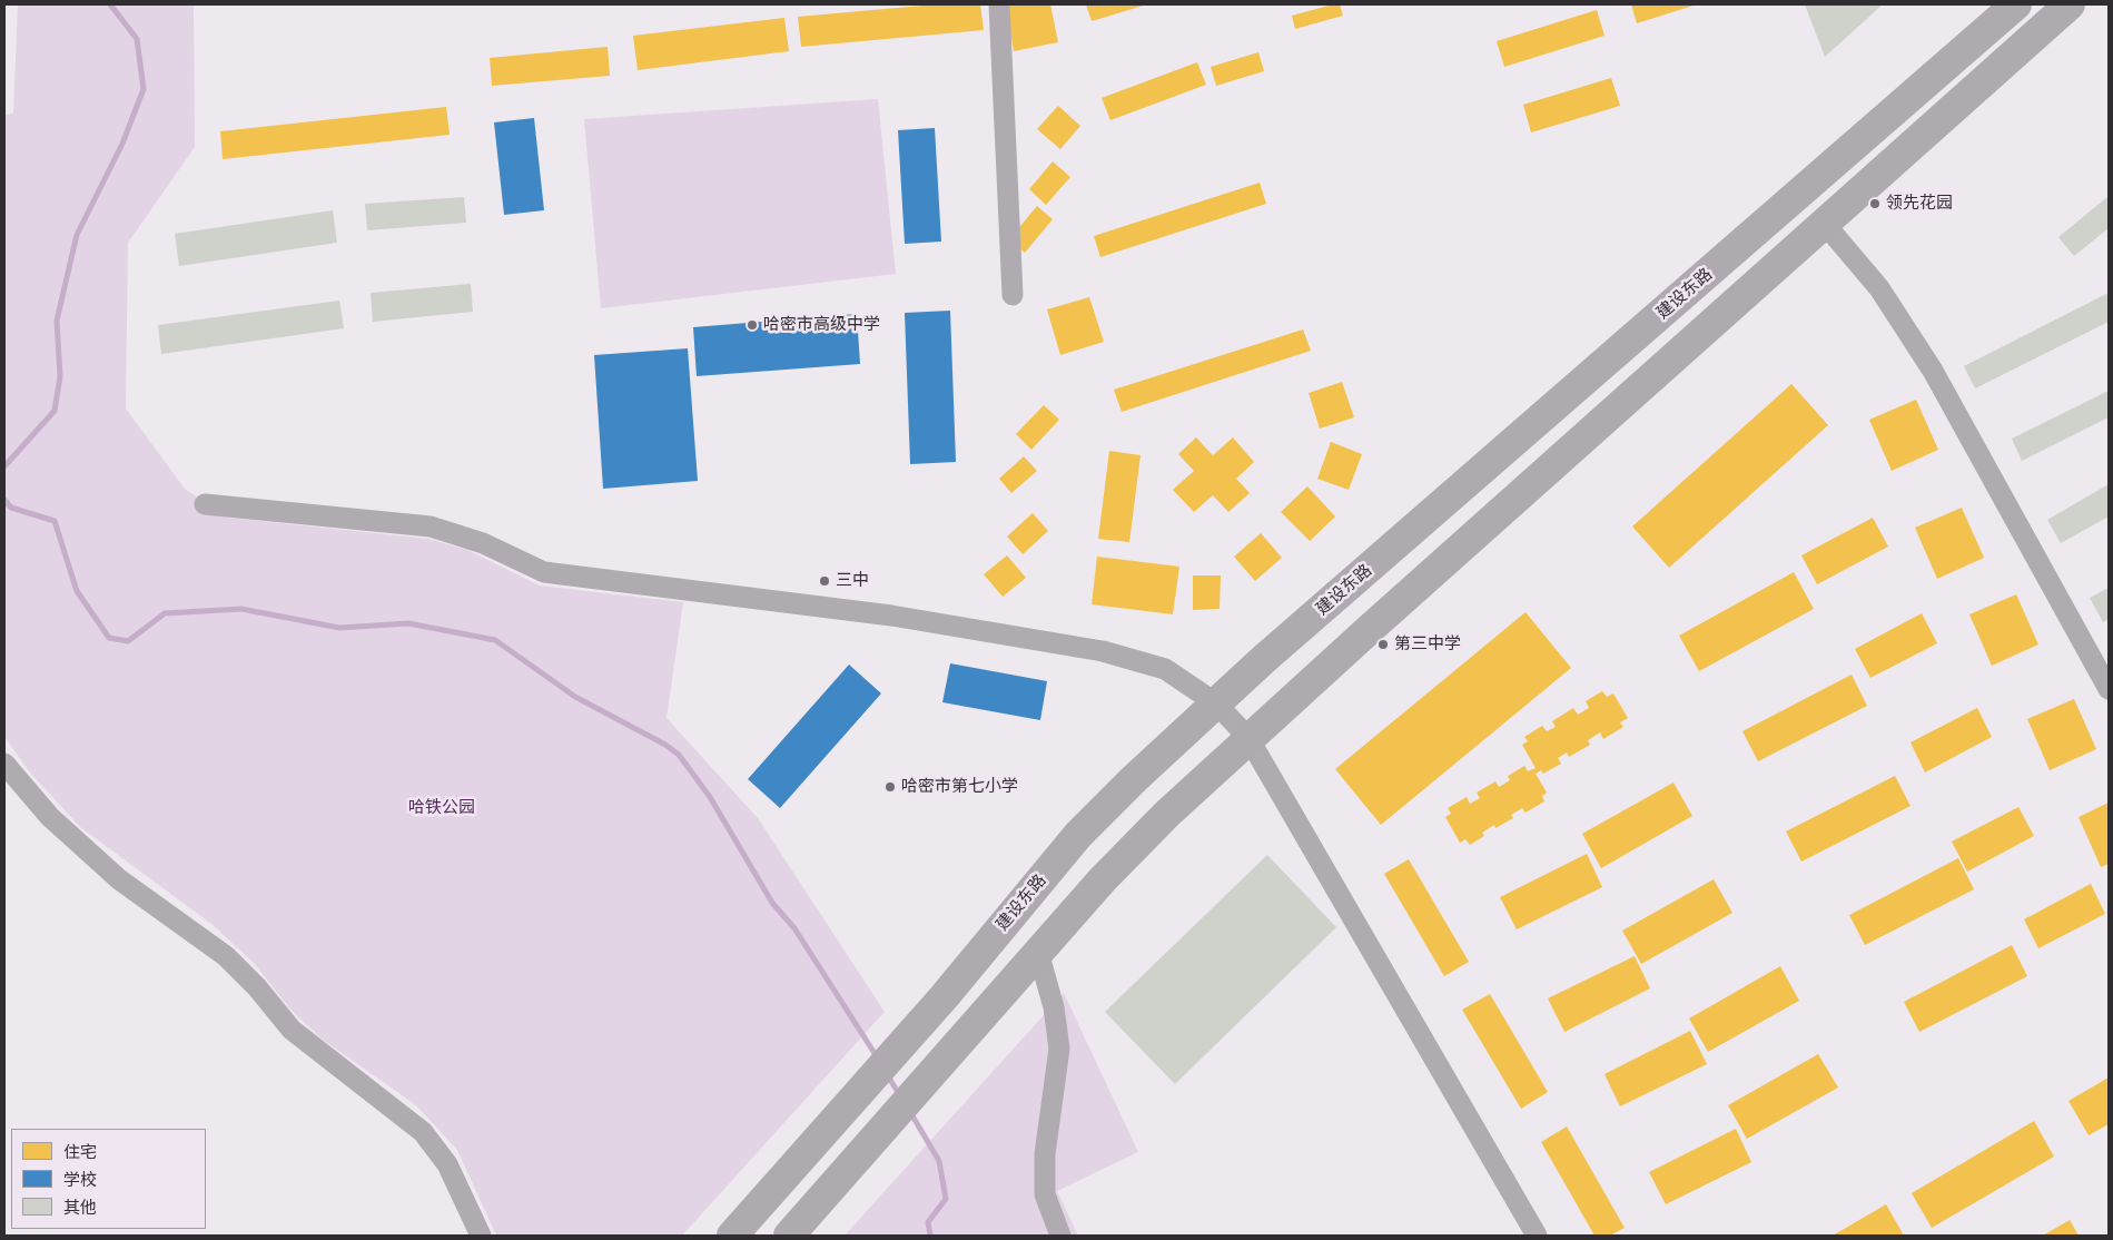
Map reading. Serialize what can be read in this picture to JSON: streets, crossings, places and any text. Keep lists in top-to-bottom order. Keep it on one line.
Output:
{"streets":{"main road":["建设东路"]},"parks":["哈铁公园"],"places":["领先花园","哈密市高级中学","三中","第三中学","哈密市第七小学"],"legend":["住宅","学校","其他"]}
